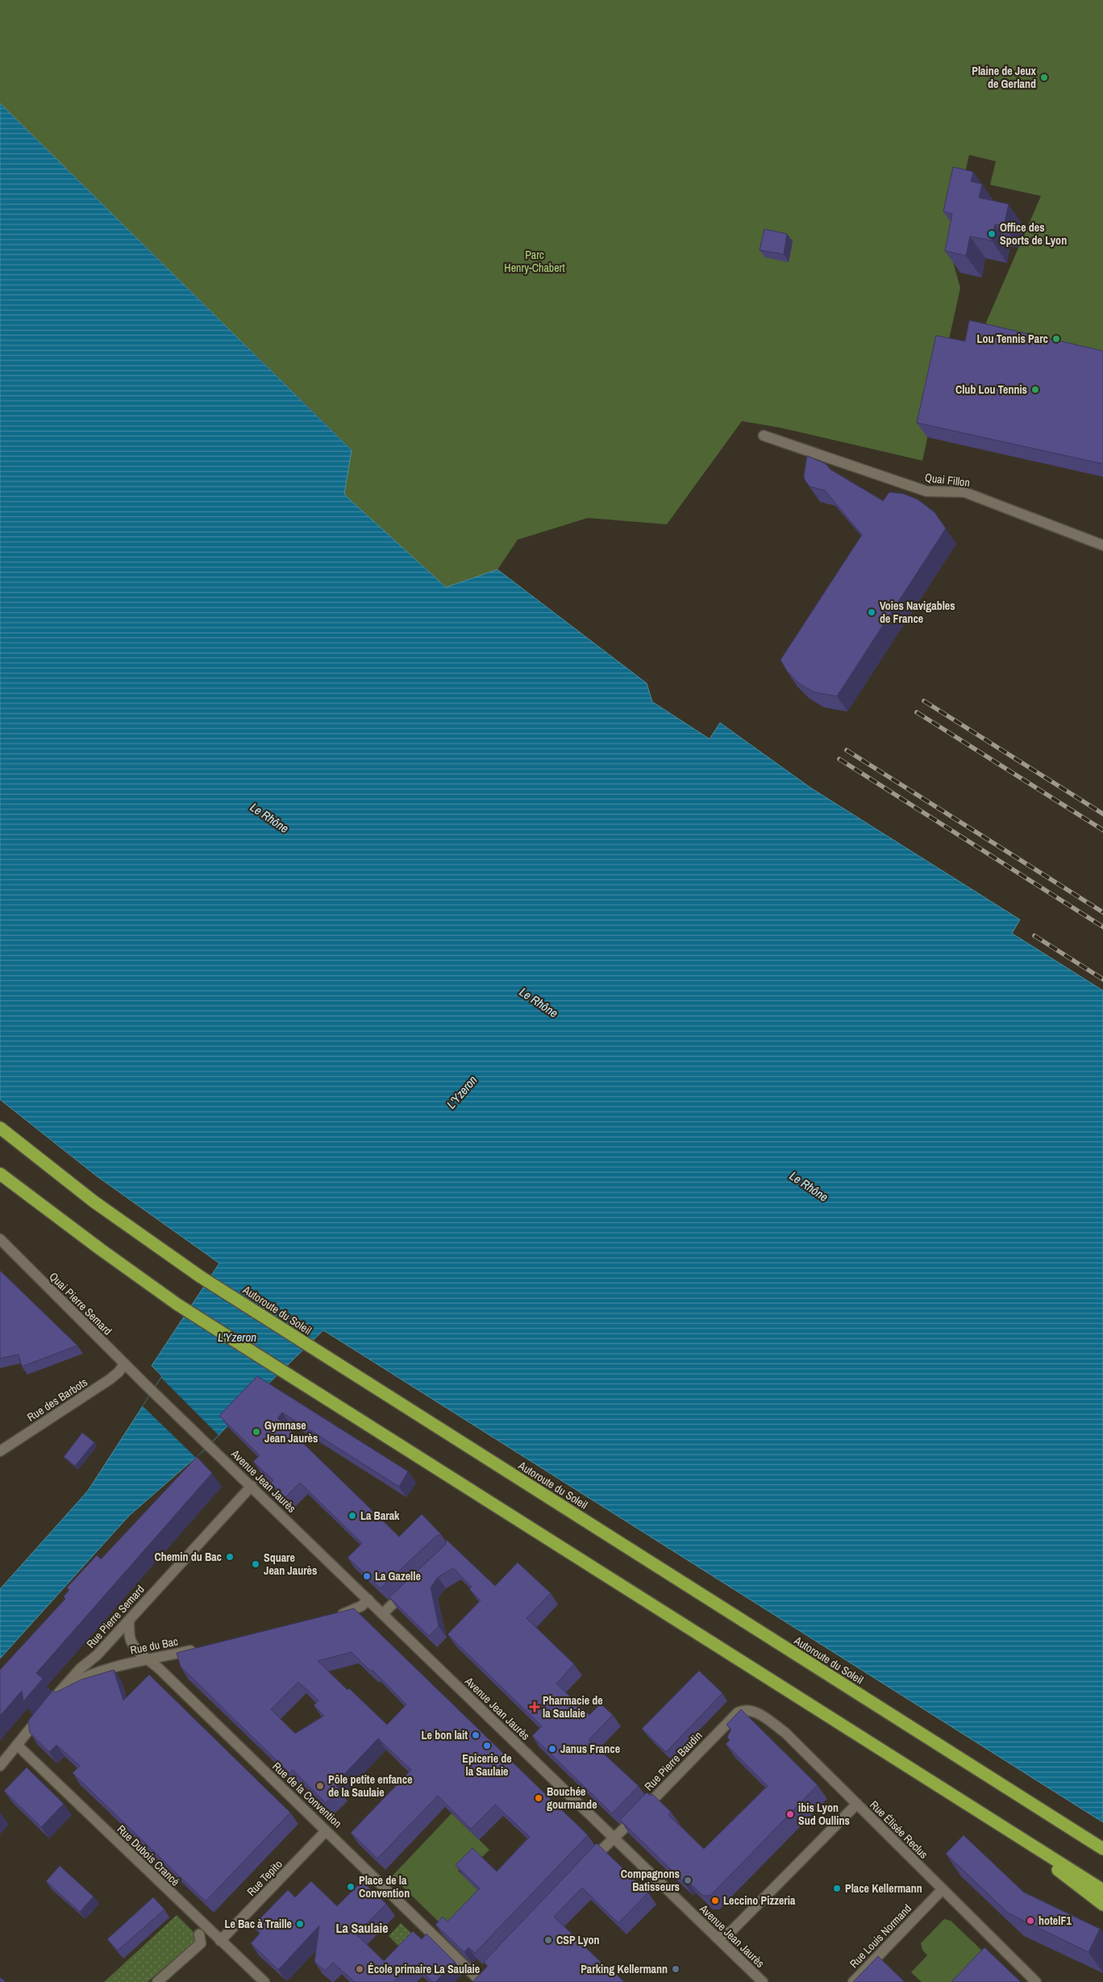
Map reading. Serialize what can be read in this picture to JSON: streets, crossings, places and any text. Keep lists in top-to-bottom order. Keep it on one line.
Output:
{"streets":{"highway":["Autoroute du Soleil"],"street":["Quai Fillon","Quai Pierre Semard","Rue des Barbots","Avenue Jean Jaurès","Rue Pierre Semard","Rue du Bac","Rue Pierre Baudin","Rue de la Convention","Rue Élisée Reclus","Rue Dubois Crancé","Rue Tepito","Rue Louis Normand"]},"crossings":[["Quai Pierre Semard","Rue des Barbots"],["Quai Pierre Semard","Avenue Jean Jaurès"],["Avenue Jean Jaurès","Rue Pierre Semard"],["Avenue Jean Jaurès","Rue Pierre Baudin"],["Rue Pierre Semard","Rue du Bac"],["Rue Pierre Semard","Rue de la Convention"],["Rue Pierre Semard","Rue Dubois Crancé"],["Rue du Bac","Rue de la Convention"],["Rue Pierre Baudin","Rue Élisée Reclus"],["Rue de la Convention","Rue Tepito"],["Rue Élisée Reclus","Rue Louis Normand"],["Rue Dubois Crancé","Rue Tepito"]],"districts":["La Saulaie"],"water":["Le Rhône","L'Yzeron"],"parks":["Parc Henry-Chabert"],"places":{"other":["Plaine de Jeux de Gerland","Office des Sports de Lyon","Lou Tennis Parc","Club Lou Tennis","Voies Navigables de France","Gymnase Jean Jaurès","La Barak","Chemin du Bac","Square Jean Jaurès","La Gazelle","Le bon lait","Epicerie de la Saulaie","Janus France","Pôle petite enfance de la Saulaie","Bouchée gourmande","ibis Lyon Sud Oullins","Compagnons Batisseurs","Place de la Convention","Place Kellermann","Leccino Pizzeria","hotelF1","Le Bac à Traille","CSP Lyon","École primaire La Saulaie","Parking Kellermann"],"health":["Pharmacie de la Saulaie"]}}
